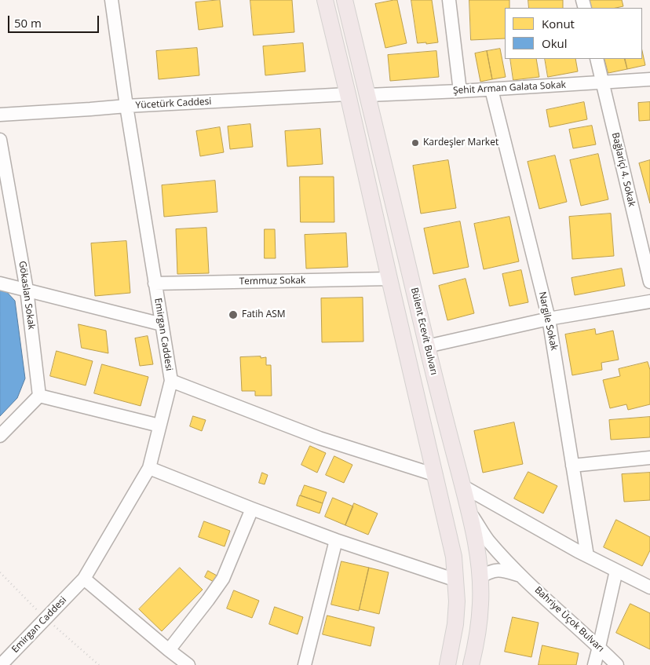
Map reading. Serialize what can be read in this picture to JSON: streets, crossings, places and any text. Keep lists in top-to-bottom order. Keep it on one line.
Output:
{"streets":{"main road":["Bülent Ecevit Bulvarı"],"street":["Şehit Arman Galata Sokak","Yücetürk Caddesi","Bağlariçi 4. Sokak","Temmuz Sokak","Gökaslan Sokak","Nargile Sokak","Emirgan Caddesi","Bahriye Üçok Bulvarı"]},"crossings":[["Şehit Arman Galata Sokak","Bağlariçi 4. Sokak"],["Şehit Arman Galata Sokak","Nargile Sokak"],["Şehit Arman Galata Sokak","Bülent Ecevit Bulvarı"],["Yücetürk Caddesi","Emirgan Caddesi"],["Temmuz Sokak","Emirgan Caddesi"],["Bülent Ecevit Bulvarı","Bahriye Üçok Bulvarı"]],"places":["Kardeşler Market","Fatih ASM"],"legend":["Konut","Okul"],"scale_bar":"50 m"}
